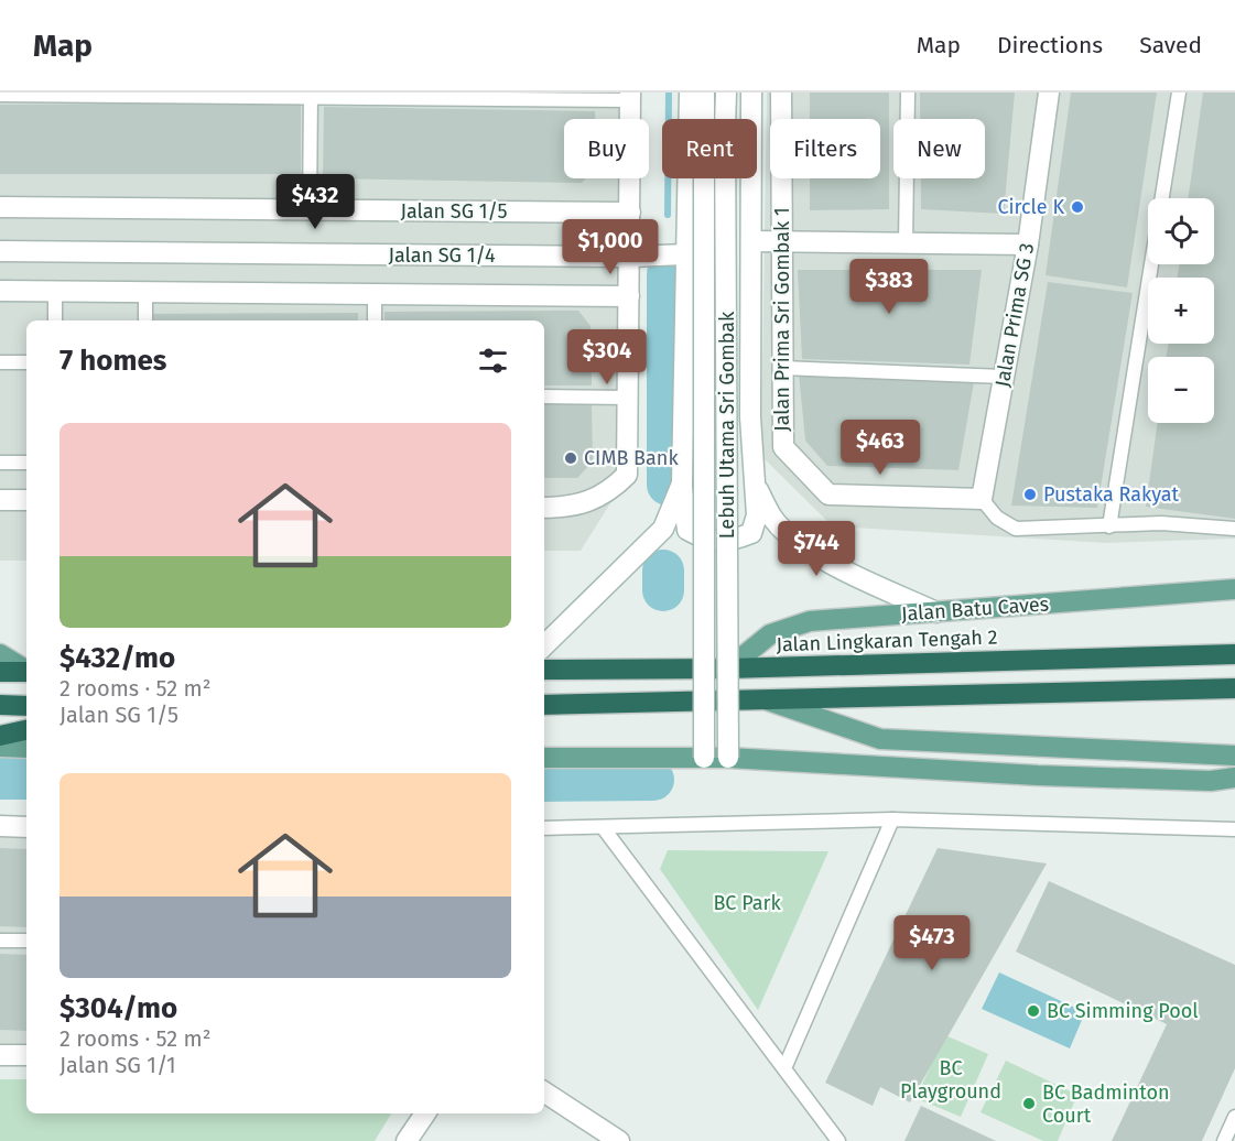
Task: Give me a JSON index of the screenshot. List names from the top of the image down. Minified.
{"streets":{"highway":["Jalan Lingkaran Tengah 2"],"main road":["Jalan Batu Caves"],"street":["Jalan SG 1/5","Jalan SG 1/4","Jalan Prima SG 3","Jalan Prima Sri Gombak 1","Lebuh Utama Sri Gombak"]},"crossings":[["Jalan Prima SG 3","Jalan Prima Sri Gombak 1"],["Lebuh Utama Sri Gombak","Jalan Batu Caves"],["Jalan Batu Caves","Jalan Lingkaran Tengah 2"]],"parks":["BC Park","BC Playground"],"places":["Circle K","CIMB Bank","Pustaka Rakyat","BC Simming Pool","BC Badminton Court"],"page":{"header":"Map","nav":["Map","Directions","Saved"],"chip":["Buy","Rent","Filters","New"],"price":["$432","$1,000","$383","$304","$463","$744","$473"],"map_buttons":["+","−"],"heading":"7 homes","list":[{"name":"$432/mo","note":"2 rooms · 52 m² · Jalan SG 1/5"},{"name":"$304/mo","note":"2 rooms · 52 m² · Jalan SG 1/1"}]}}
